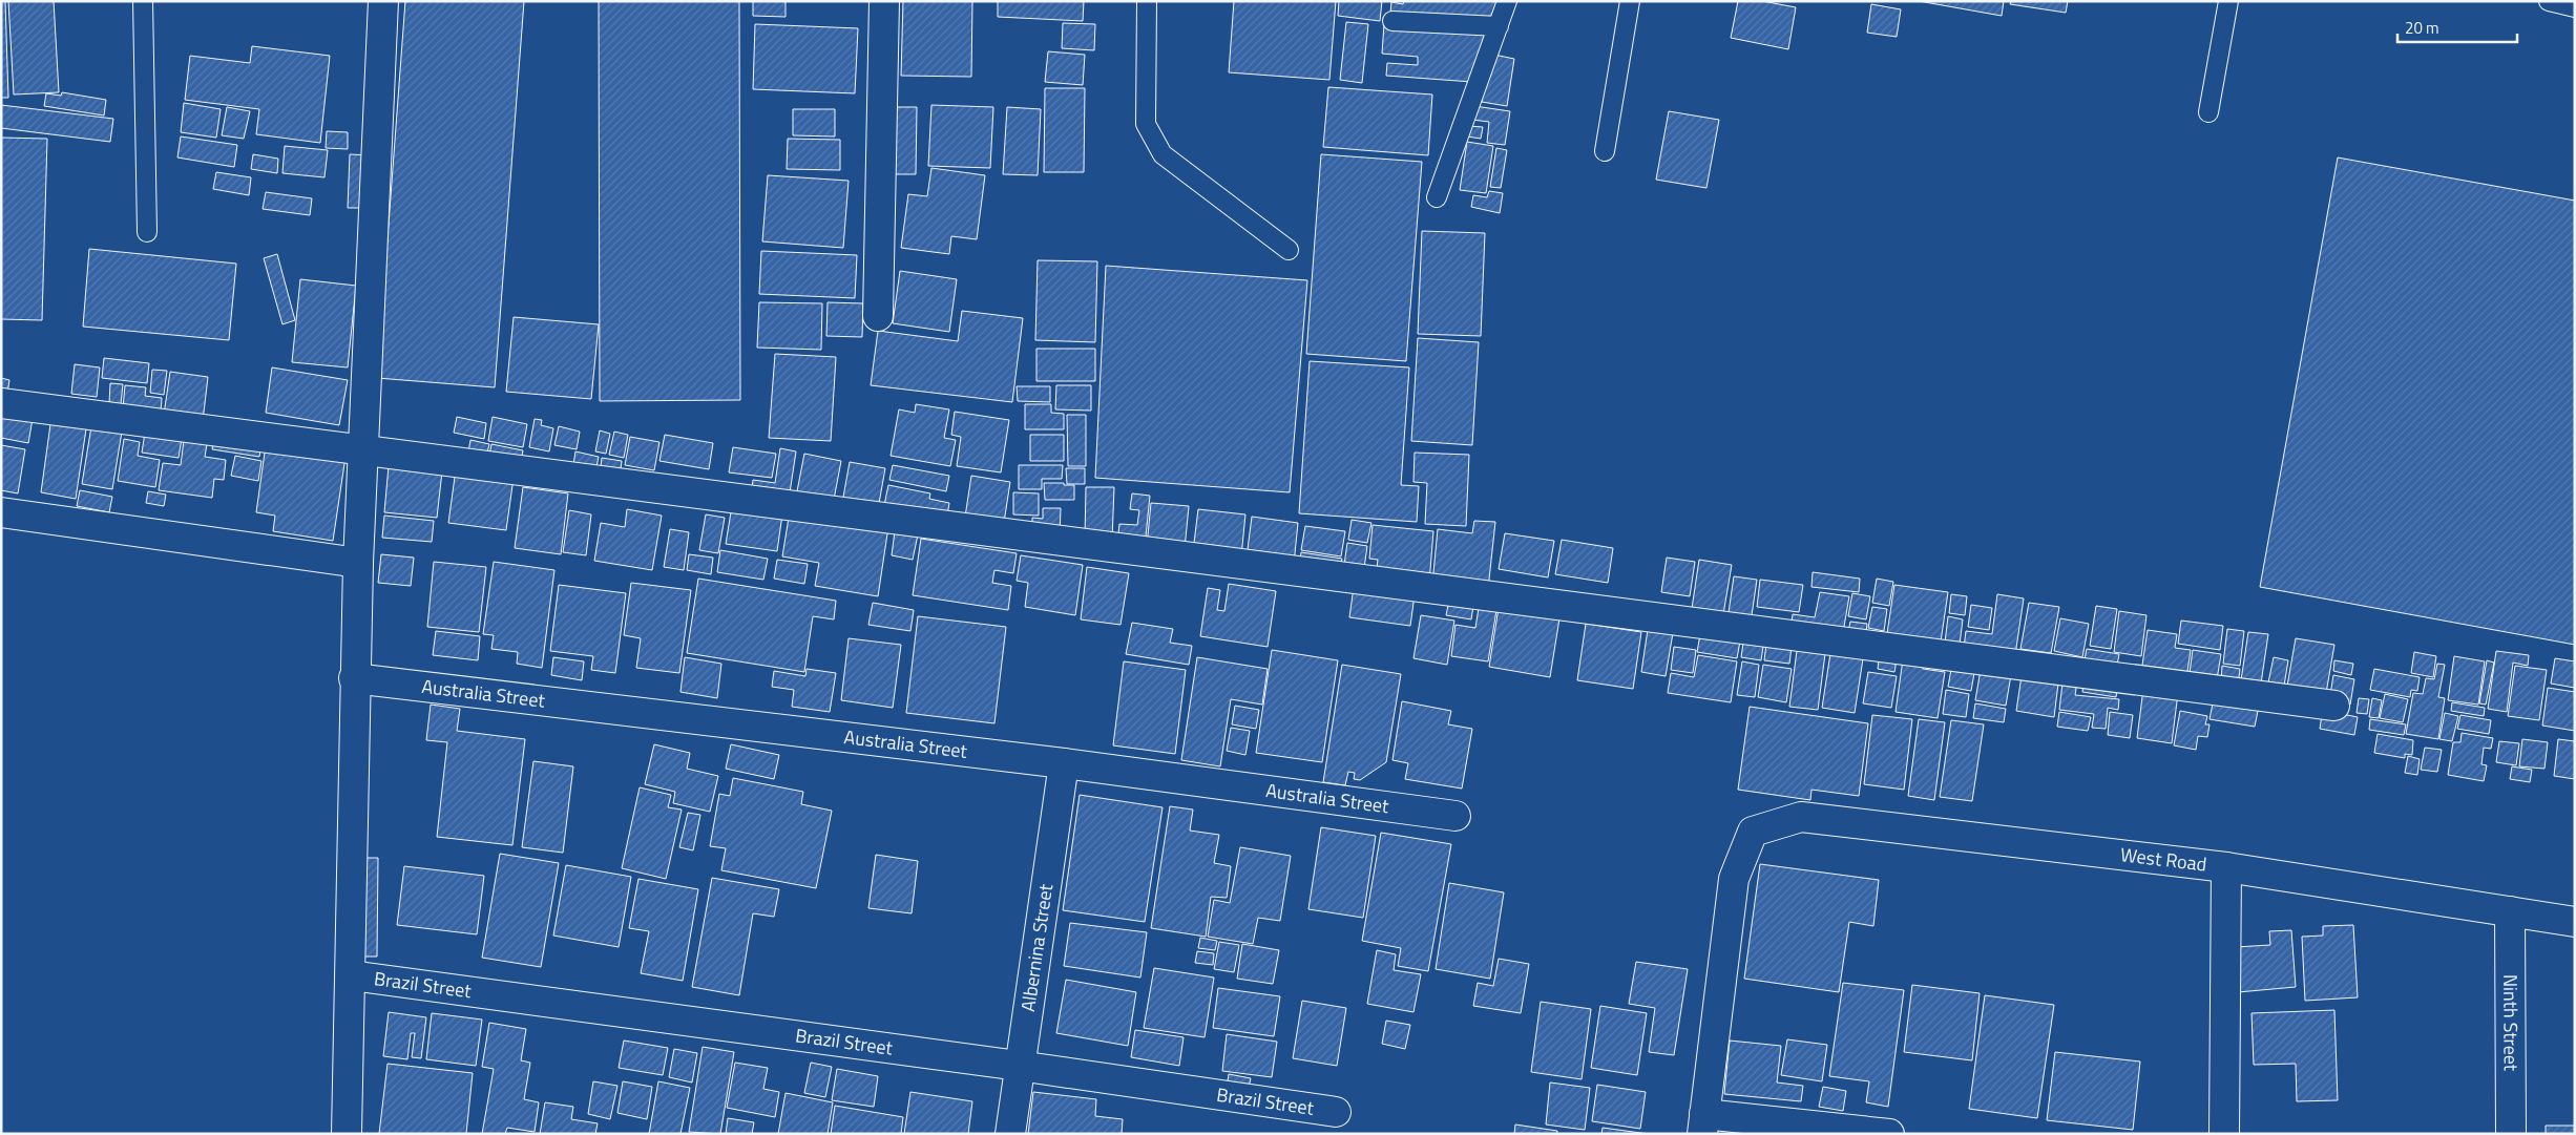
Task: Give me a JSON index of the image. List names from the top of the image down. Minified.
{"streets":{"street":["Australia Street","West Road","Albernina Street","Brazil Street","Ninth Street"]},"crossings":[["Australia Street","Albernina Street"],["West Road","Ninth Street"],["Albernina Street","Brazil Street"]],"scale_bar":"20 m"}
